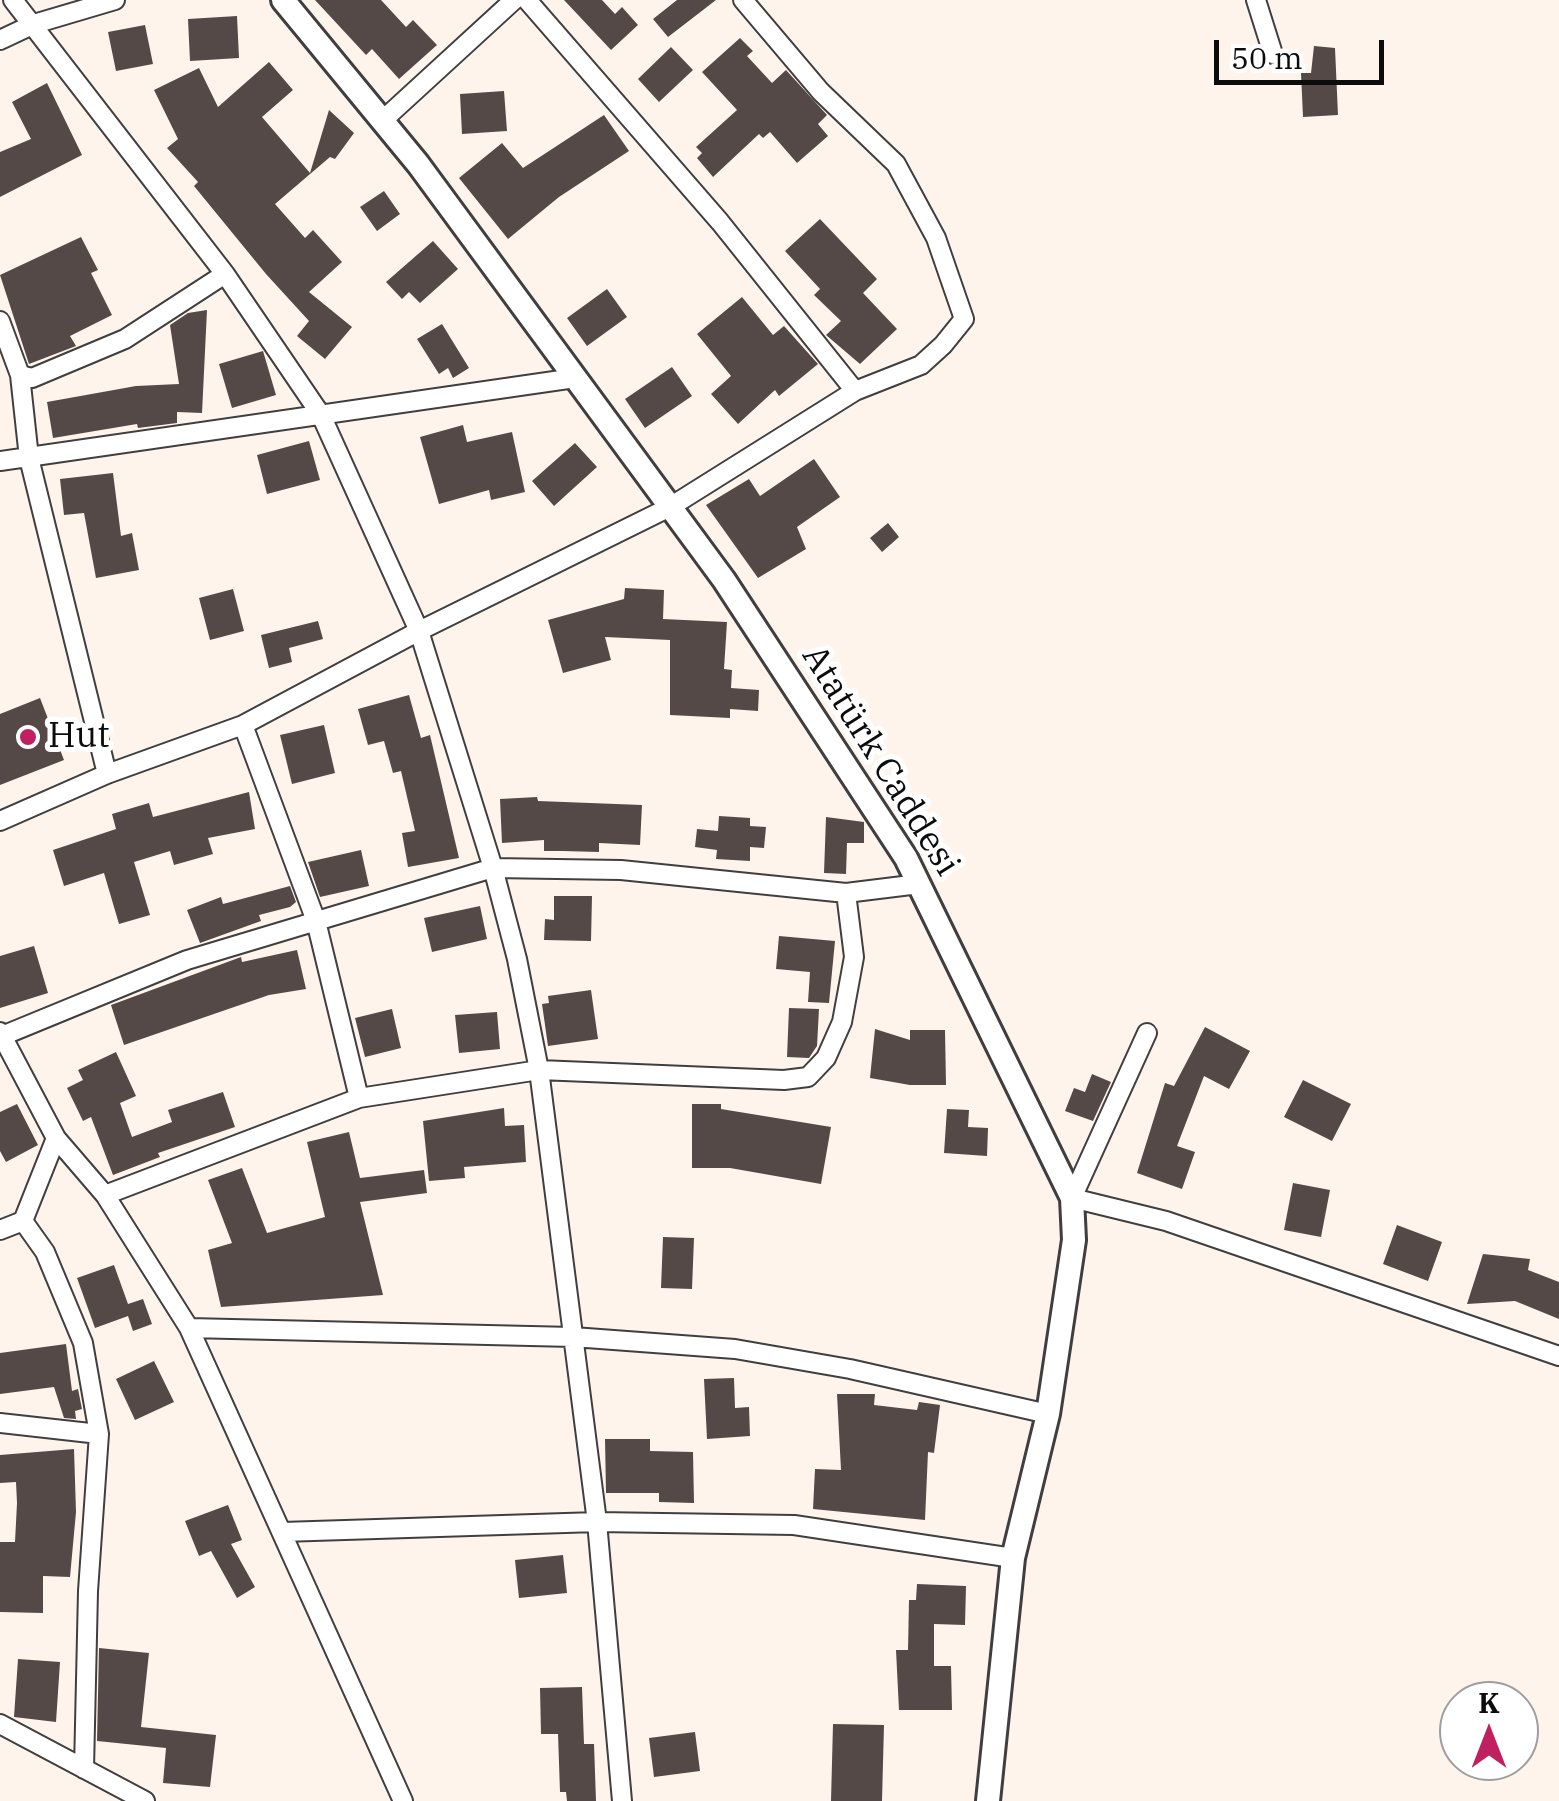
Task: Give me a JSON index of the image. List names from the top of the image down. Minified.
{"streets":{"street":["Atatürk Caddesi"]},"places":["Hut"],"scale_bar":"50 m","north":"top"}
